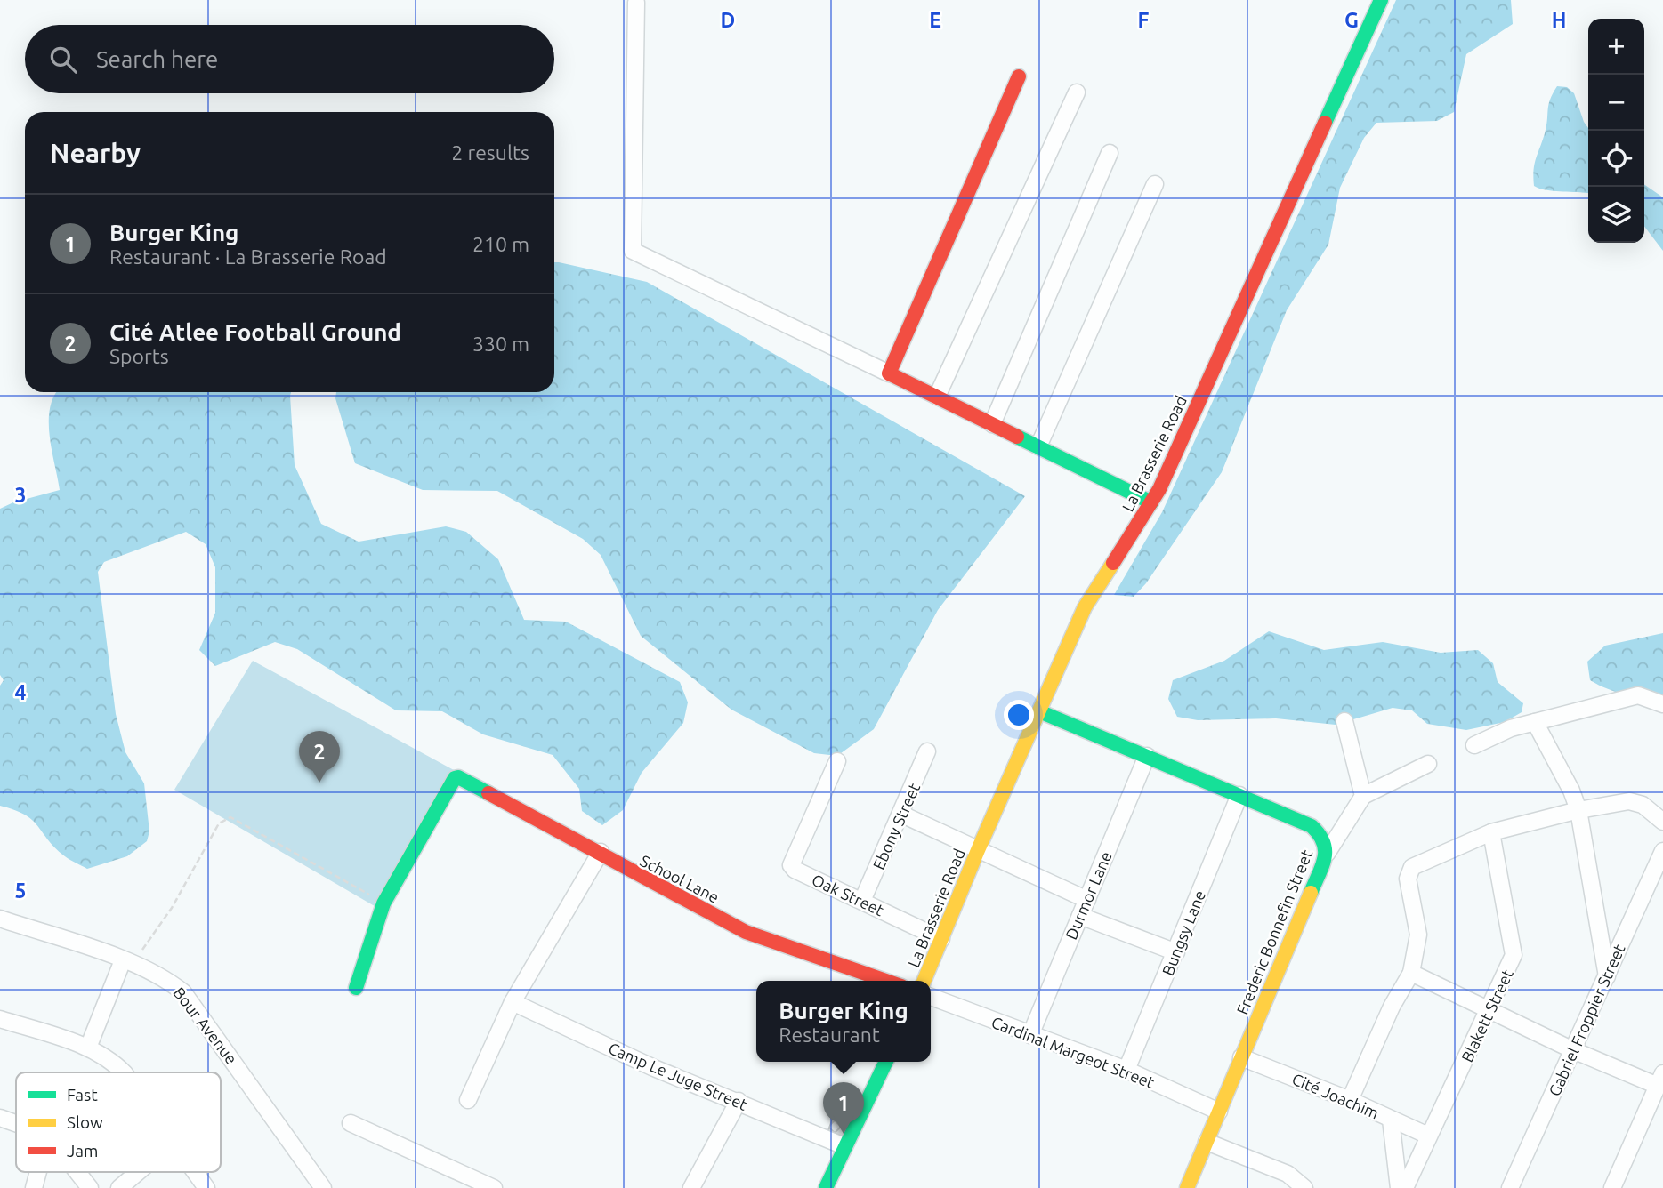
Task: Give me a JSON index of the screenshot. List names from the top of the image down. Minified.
{"streets":{"street":["La Brasserie Road","Ebony Street","School Lane","Oak Street","Durmor Lane","Frederic Bonnefin Street","Bungsy Lane","Blakett Street","Gabriel Froppier Street","Bour Avenue","Cardinal Margeot Street","Camp Le Juge Street","Cité Joachim"]},"crossings":[["La Brasserie Road","Oak Street"],["La Brasserie Road","Frederic Bonnefin Street"],["Ebony Street","Oak Street"],["Durmor Lane","Frederic Bonnefin Street"],["Durmor Lane","Cardinal Margeot Street"],["Frederic Bonnefin Street","Bungsy Lane"],["Frederic Bonnefin Street","Cardinal Margeot Street"],["Frederic Bonnefin Street","Cité Joachim"],["Bungsy Lane","Cardinal Margeot Street"],["Blakett Street","Cité Joachim"]],"legend":["Fast","Slow","Jam"],"page":{"map_buttons":["+","−"],"search":"Search here","heading":["Nearby","2 results"],"list":[{"mark":"1","name":"Burger King","note":"Restaurant · La Brasserie Road","value":"210 m"},{"mark":"2","name":"Cité Atlee Football Ground","note":"Sports","value":"330 m"}],"pins":["2","1"],"popup":["Burger King","Restaurant"]},"grid":{"columns":["D","E","F","G","H"],"rows":["3","4","5"]}}
